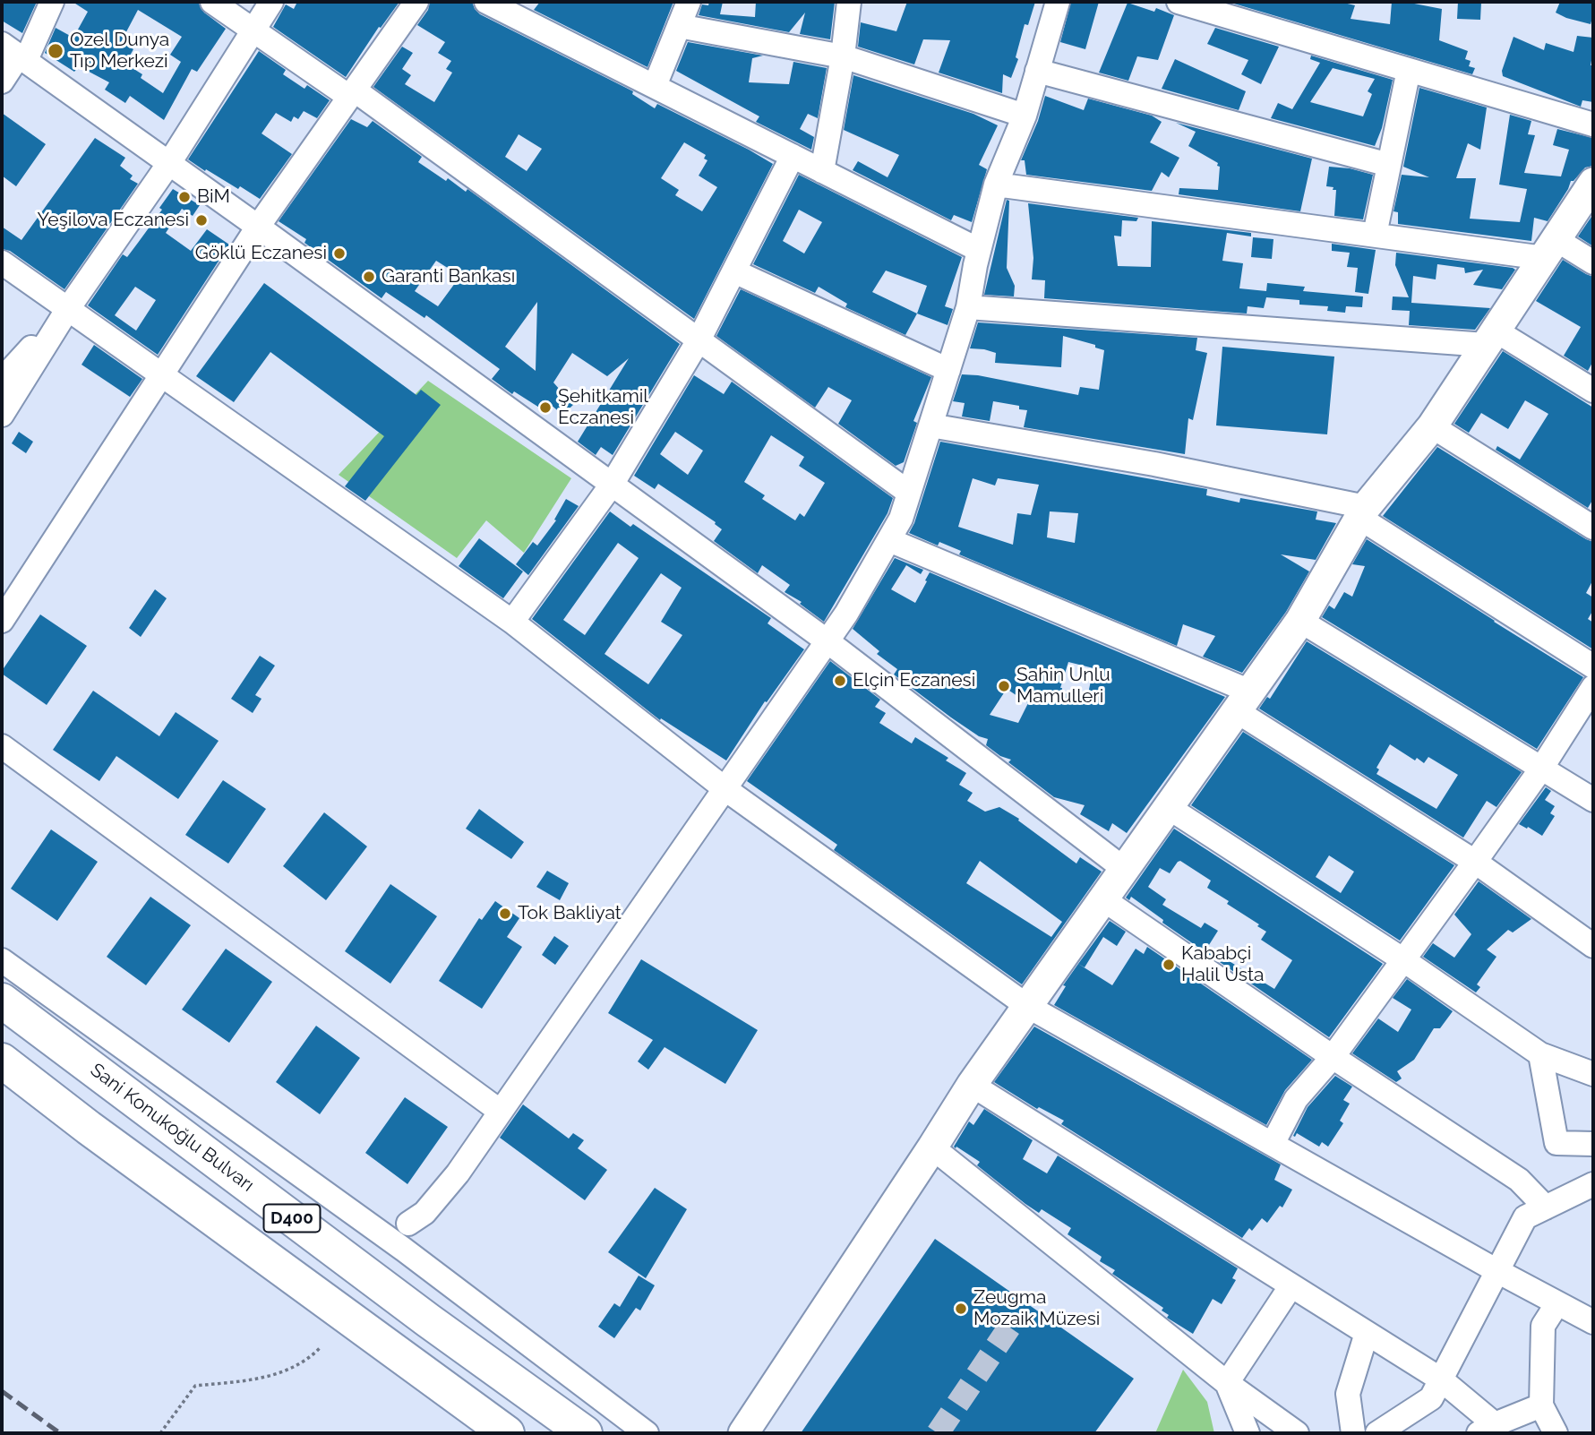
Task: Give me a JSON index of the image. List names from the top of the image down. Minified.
{"streets":{"highway":["Sani Konukoğlu Bulvarı","D400"]},"places":["Ozel Dunya Tıp Merkezi","BiM","Yeşilova Eczanesi","Göklü Eczanesi","Garanti Bankası","Şehitkamil Eczanesi","Elçin Eczanesi","Sahin Unlu Mamulleri","Tok Bakliyat","Kababçi Halil Usta","Zeugma Mozaik Müzesi"]}
